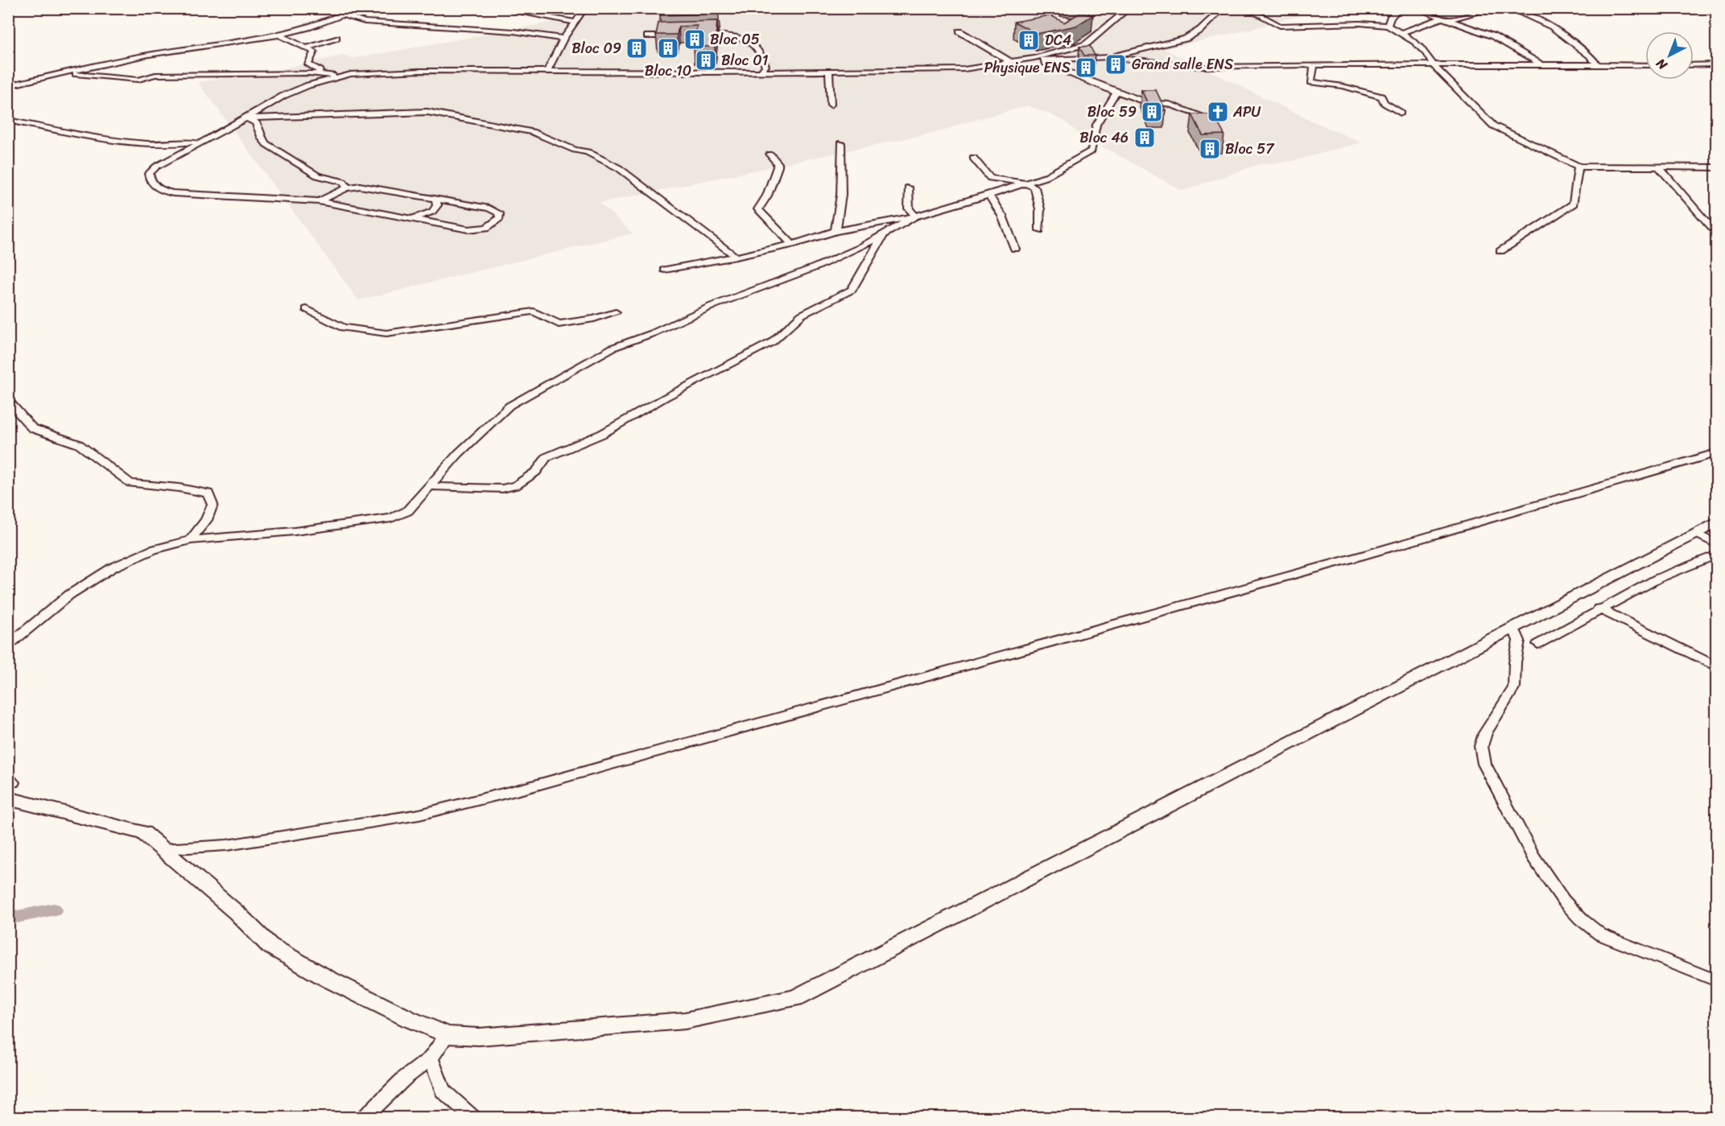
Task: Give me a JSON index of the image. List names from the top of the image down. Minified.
{"places":{"building":["Bloc 05","DC4","Bloc 09","Bloc 10","Bloc 01","Grand salle ENS","Physique ENS","Bloc 59","Bloc 46","Bloc 57"],"church":["APU"]},"north":"bottom left"}
